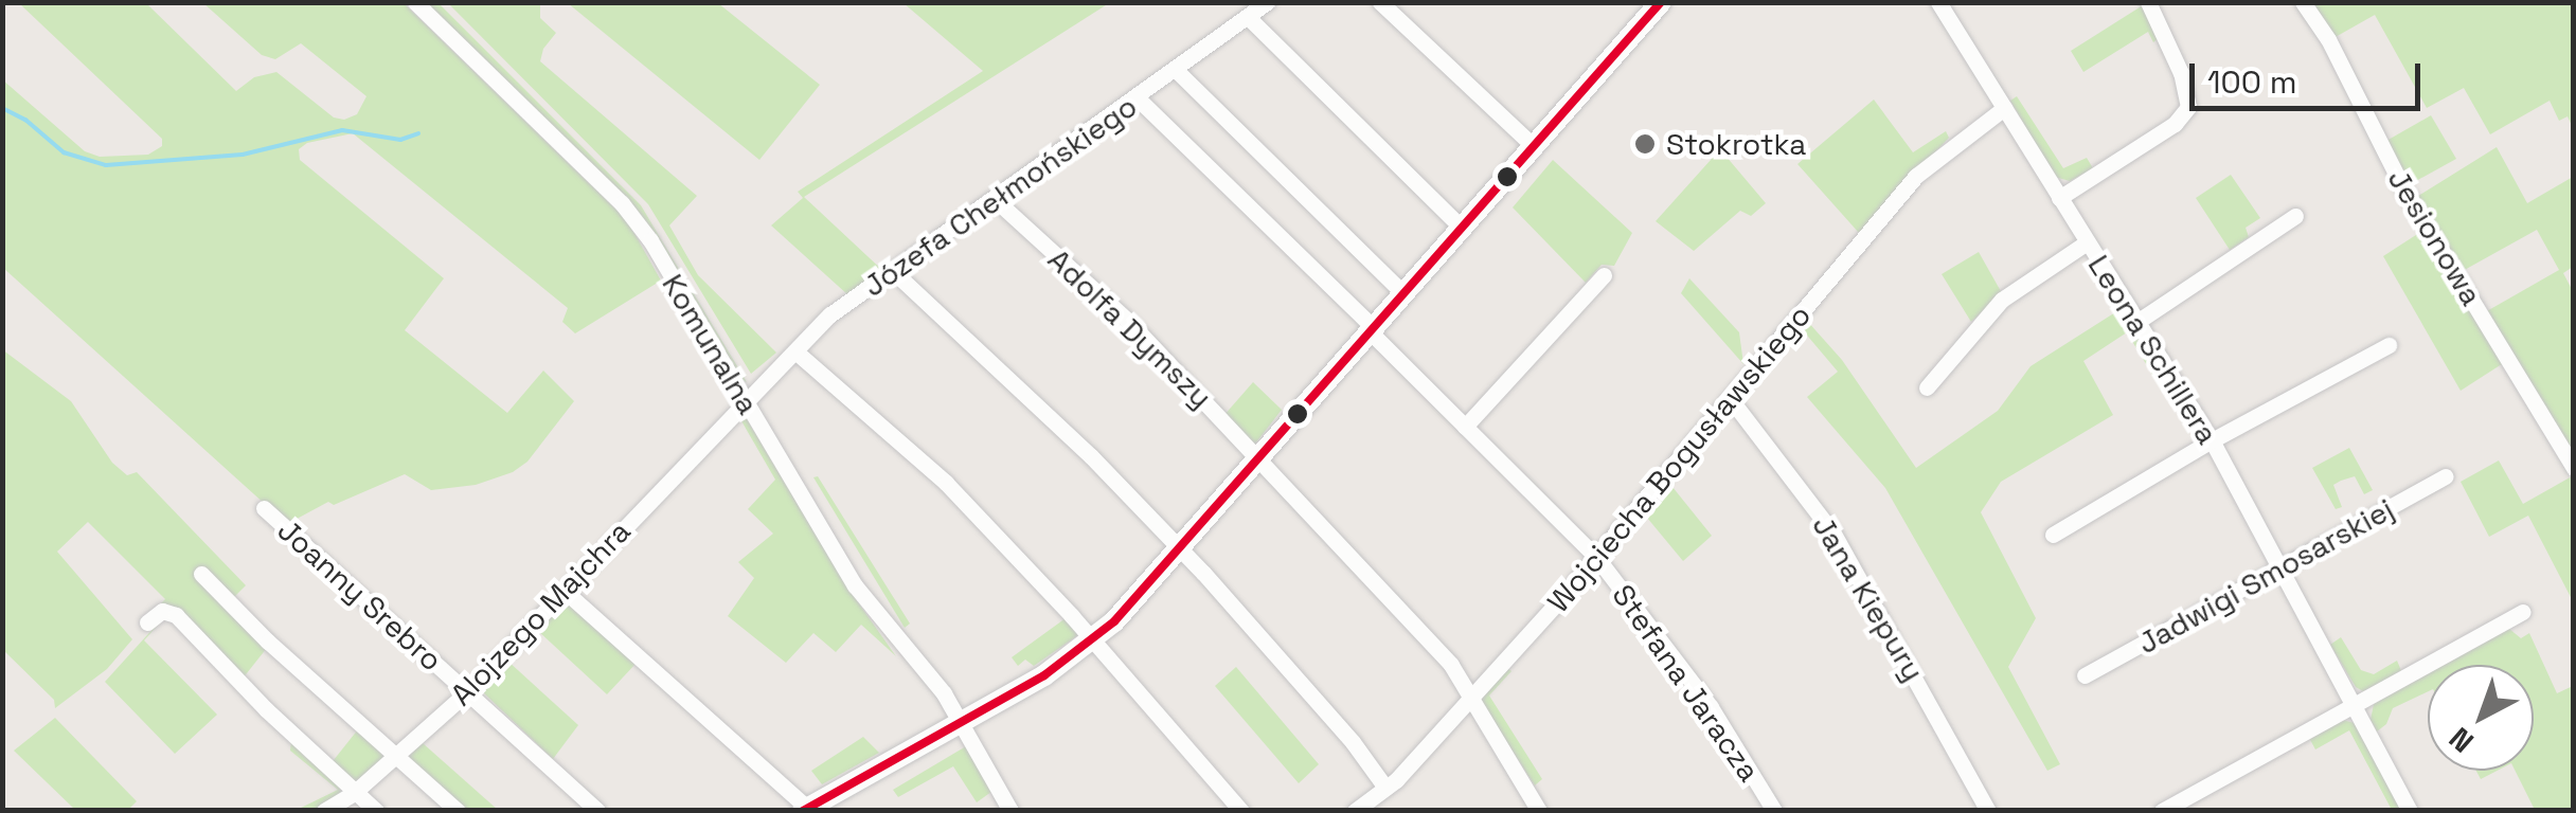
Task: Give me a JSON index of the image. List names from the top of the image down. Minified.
{"streets":{"street":["Józefa Chełmońskiego","Jesionowa","Adolfa Dymszy","Komunalna","Leona Schillera","Wojciecha Bogusławskiego","Jadwigi Smosarskiej","Joanny Srebro","Jana Kiepury","Alojzego Majchra","Stefana Jaracza"]},"crossings":[["Józefa Chełmońskiego","Adolfa Dymszy"],["Józefa Chełmońskiego","Komunalna"],["Józefa Chełmońskiego","Alojzego Majchra"],["Józefa Chełmońskiego","Stefana Jaracza"],["Adolfa Dymszy","Wojciecha Bogusławskiego"],["Komunalna","Alojzego Majchra"],["Leona Schillera","Wojciecha Bogusławskiego"],["Leona Schillera","Jadwigi Smosarskiej"],["Wojciecha Bogusławskiego","Jana Kiepury"],["Wojciecha Bogusławskiego","Stefana Jaracza"],["Joanny Srebro","Alojzego Majchra"]],"places":["Stokrotka"],"scale_bar":"100 m","north":"bottom left"}
